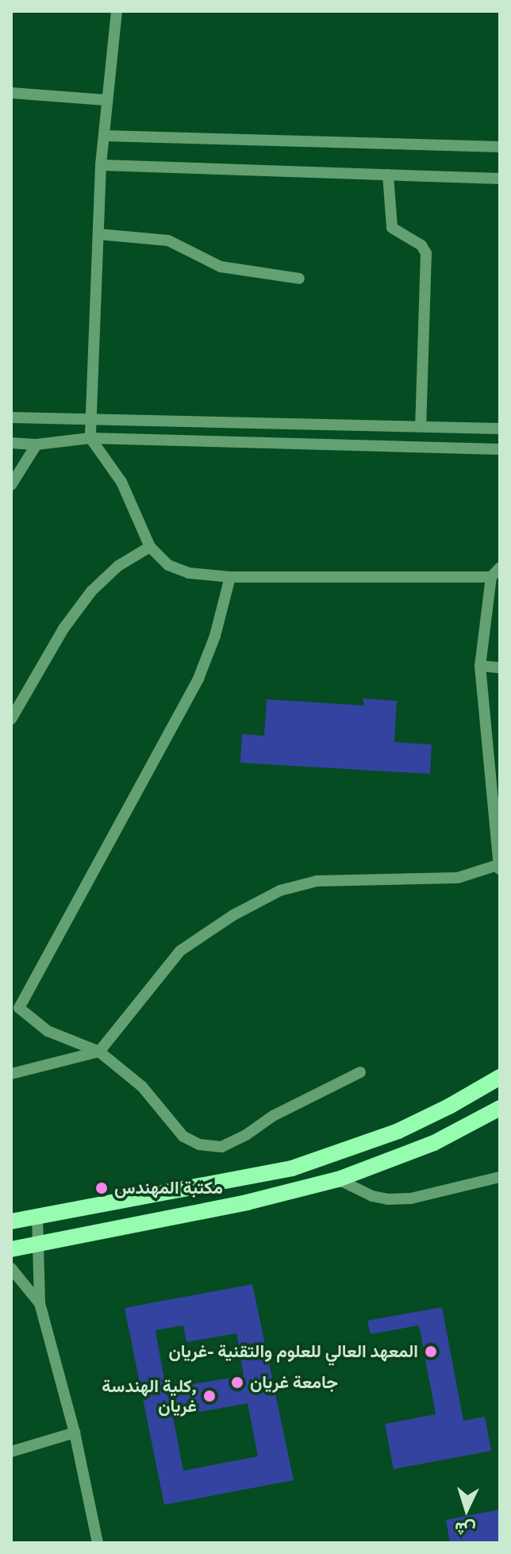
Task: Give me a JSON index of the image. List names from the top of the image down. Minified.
{"places":["مكتبة المهندس","المعهد العالي للعلوم والتقنية -غريان","جامعة غريان","كلية الهندسة, غريان"],"north":"bottom"}
